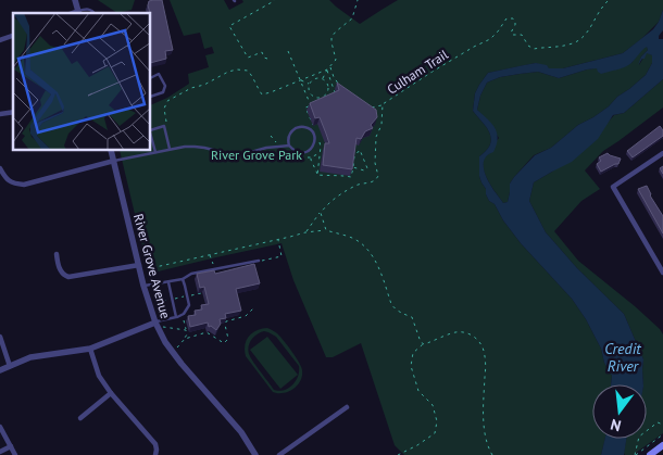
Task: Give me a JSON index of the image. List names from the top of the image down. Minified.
{"streets":{"street":["River Grove Avenue"],"path":["Culham Trail"]},"water":["Credit River"],"parks":["River Grove Park"],"north":"bottom"}
